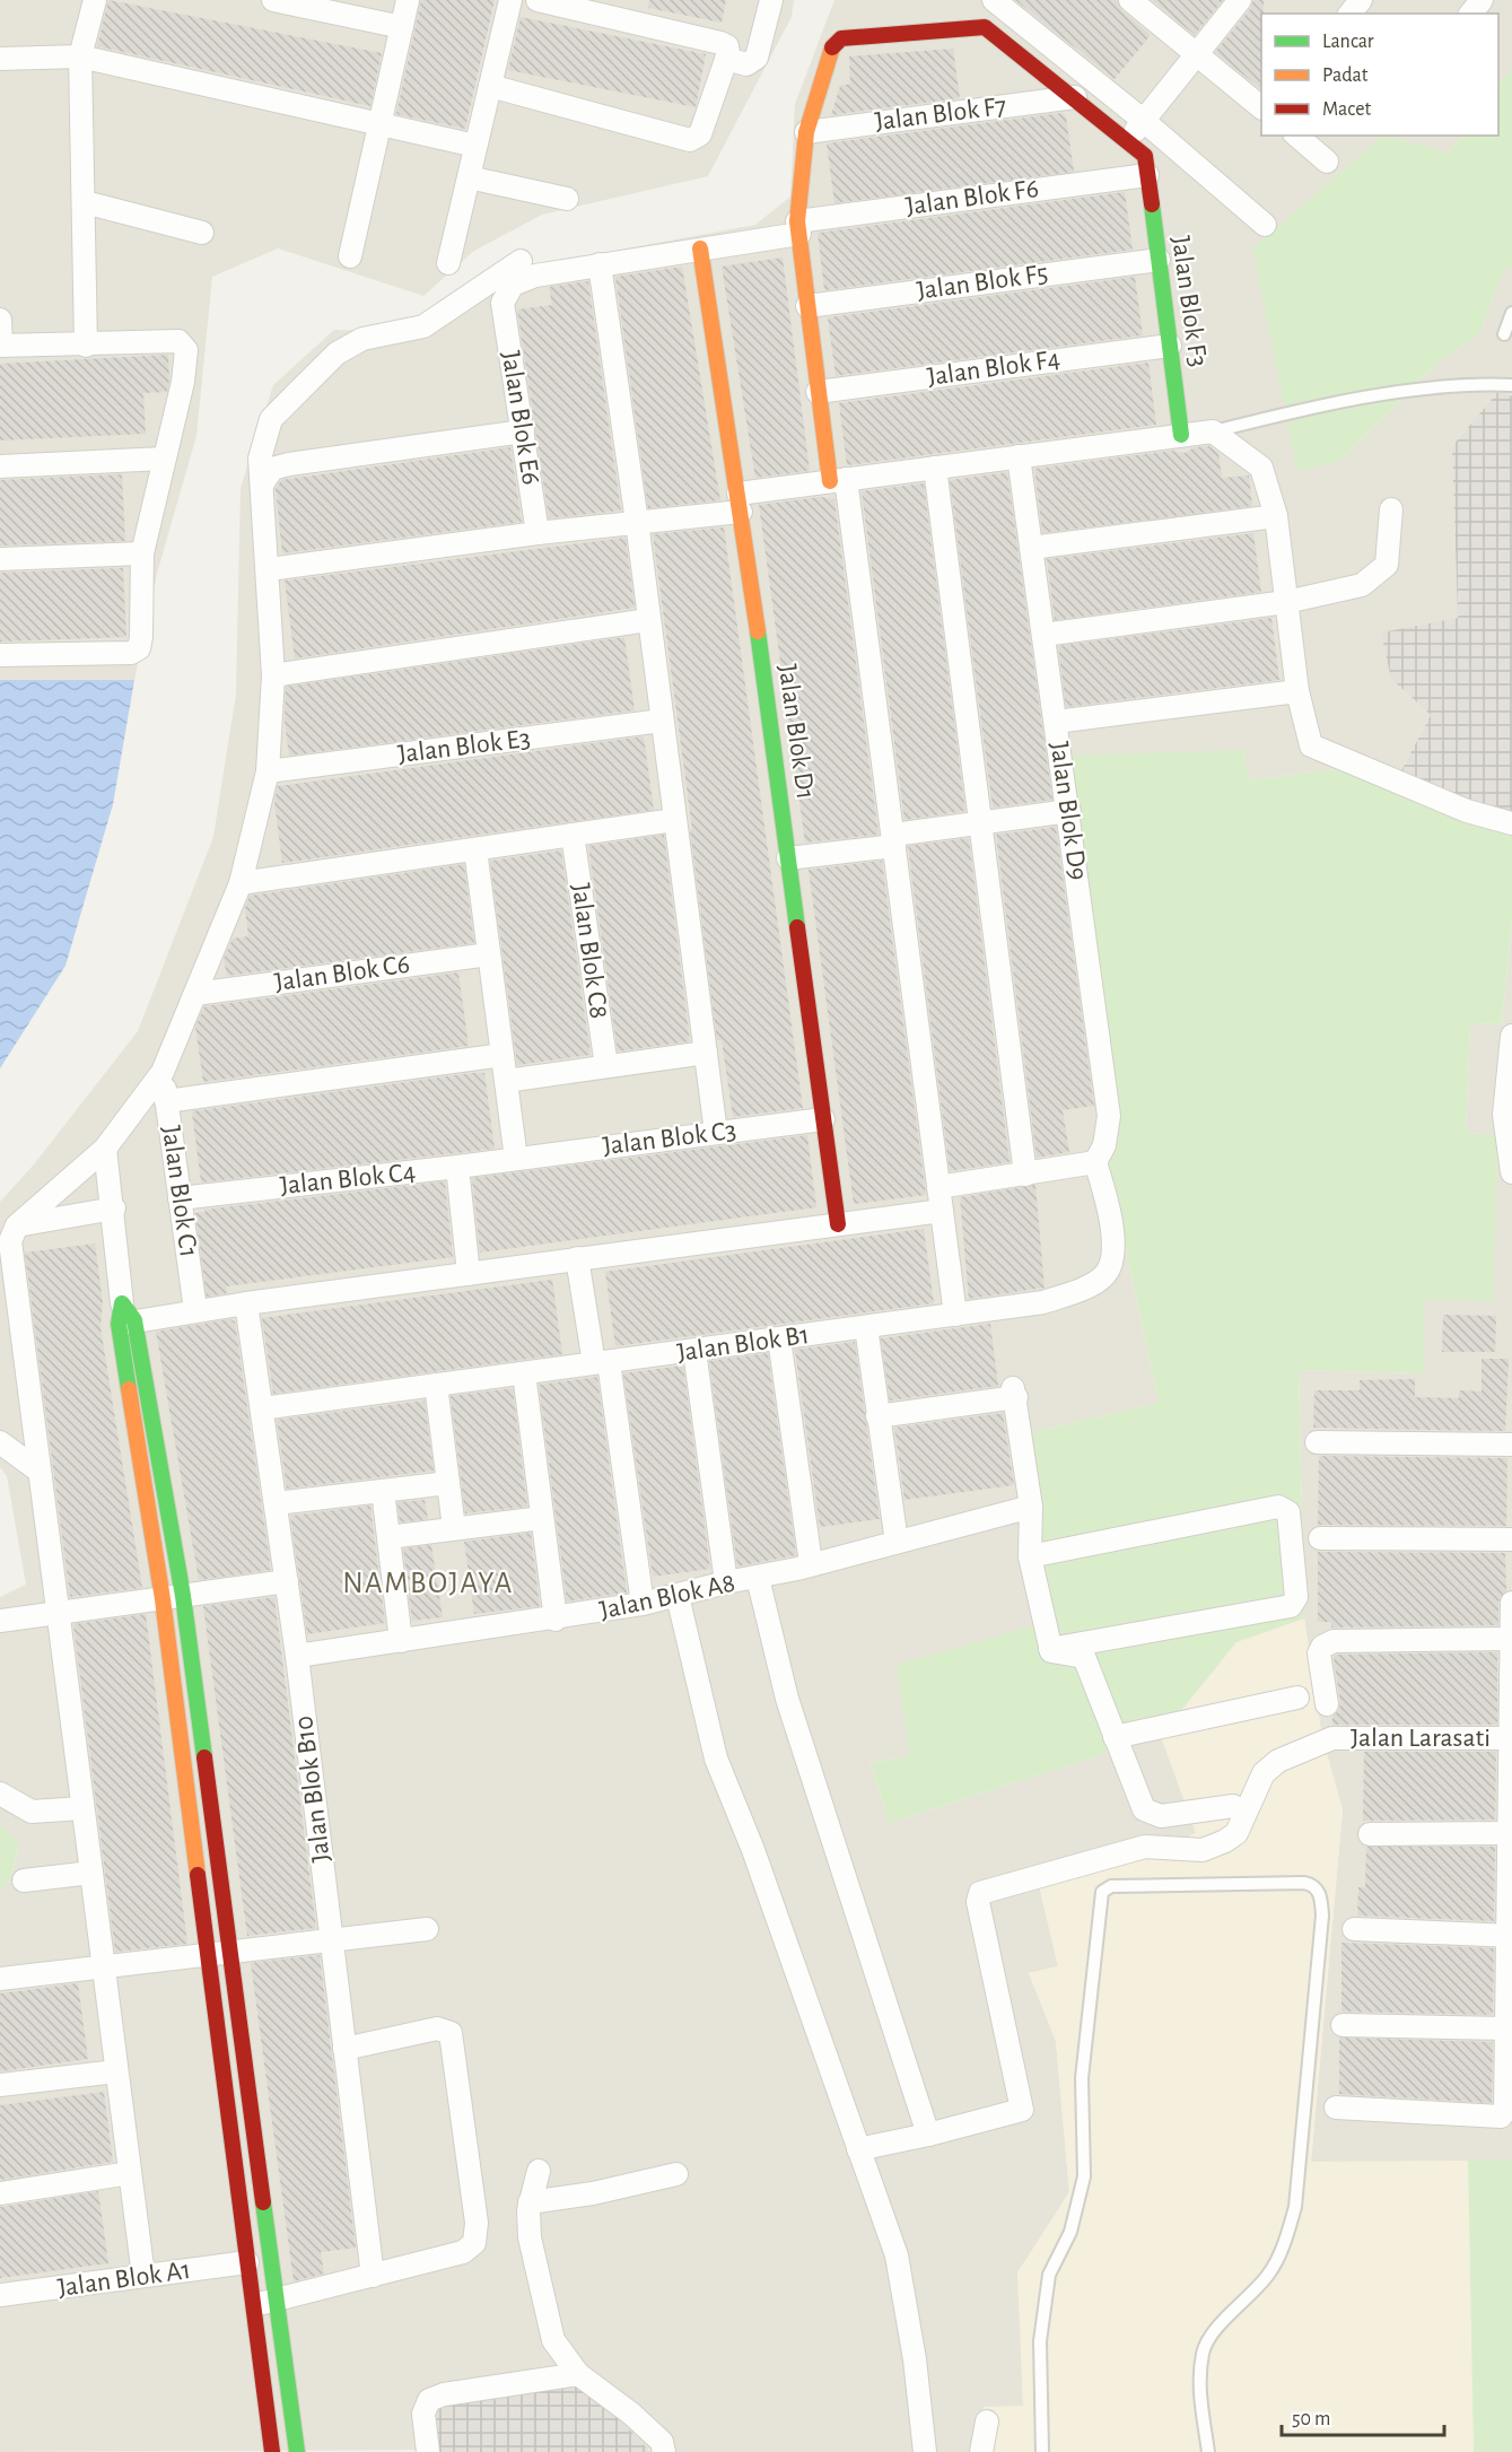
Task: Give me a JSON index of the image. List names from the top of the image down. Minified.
{"streets":{"street":["Jalan Blok F7","Jalan Blok F6","Jalan Blok F5","Jalan Blok F3","Jalan Blok F4","Jalan Blok E6","Jalan Blok D1","Jalan Blok E3","Jalan Blok D9","Jalan Blok C8","Jalan Blok C6","Jalan Blok C3","Jalan Blok C4","Jalan Blok C1","Jalan Blok B1","Jalan Blok A8","Jalan Larasati","Jalan Blok B10","Jalan Blok A1"]},"crossings":[["Jalan Blok F7","Jalan Blok F3"],["Jalan Blok F6","Jalan Blok F3"],["Jalan Blok F6","Jalan Blok E6"],["Jalan Blok F6","Jalan Blok D1"],["Jalan Blok F5","Jalan Blok F3"],["Jalan Blok F3","Jalan Blok F4"],["Jalan Blok D1","Jalan Blok C3"],["Jalan Blok D9","Jalan Blok B1"],["Jalan Blok C3","Jalan Blok C4"],["Jalan Blok C4","Jalan Blok C1"],["Jalan Blok B1","Jalan Blok B10"],["Jalan Blok A8","Jalan Blok B10"]],"districts":["NAMBOJAYA"],"legend":["Lancar","Padat","Macet"],"scale_bar":"50 m"}
